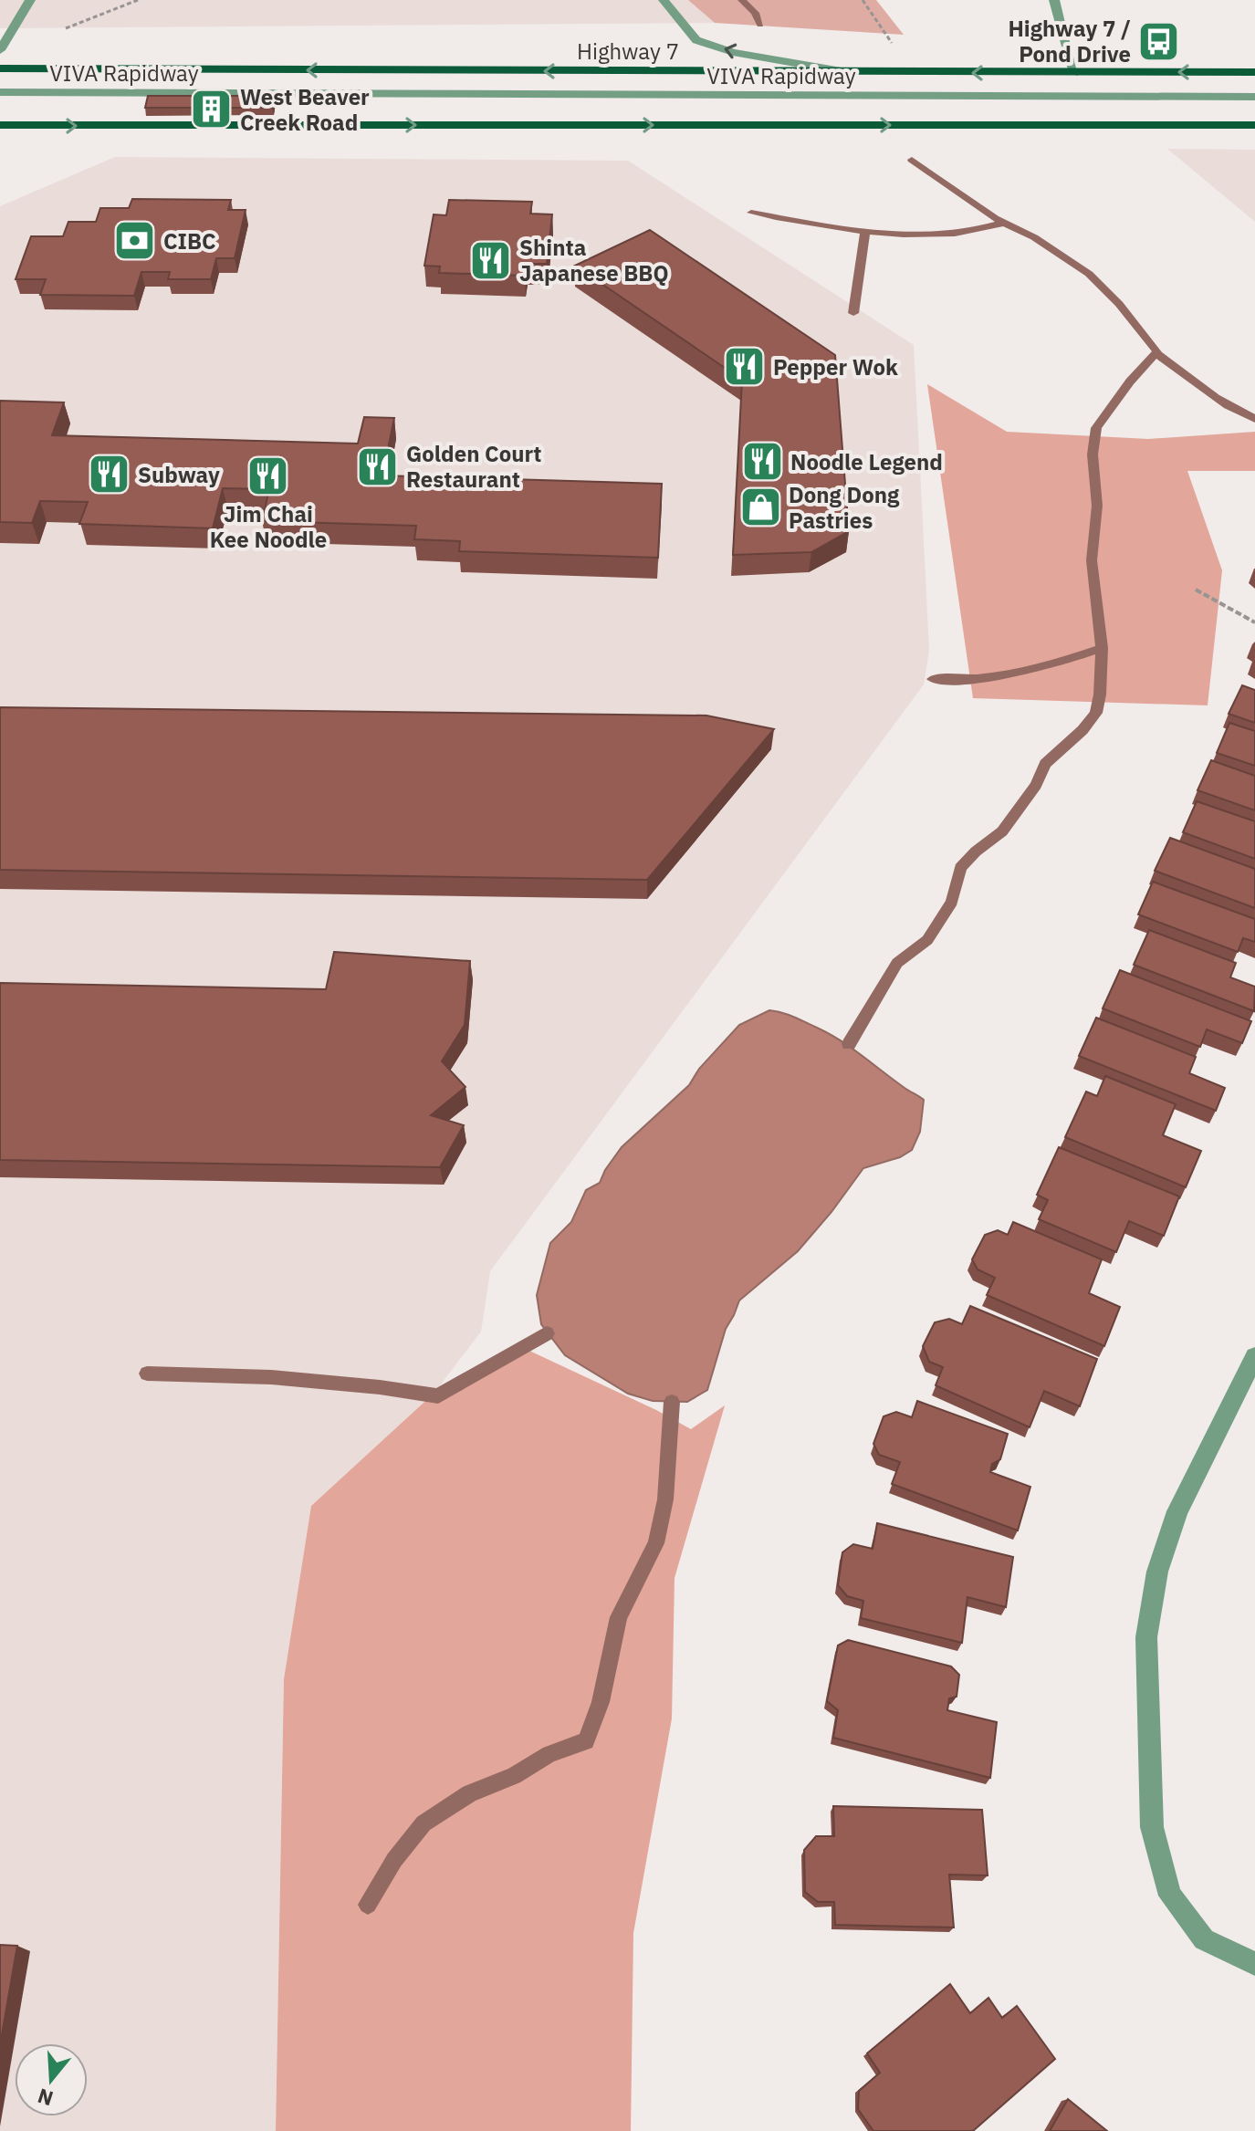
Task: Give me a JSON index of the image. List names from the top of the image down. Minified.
{"streets":{"main road":["Highway 7"],"street":["VIVA Rapidway"]},"places":{"bus stop":["Highway 7 / Pond Drive"],"building":["West Beaver Creek Road"],"bank":["CIBC"],"restaurant":["Shinta Japanese BBQ","Pepper Wok","Noodle Legend","Golden Court Restaurant","Subway","Jim Chai Kee Noodle"],"shop":["Dong Dong Pastries"]},"north":"bottom"}
